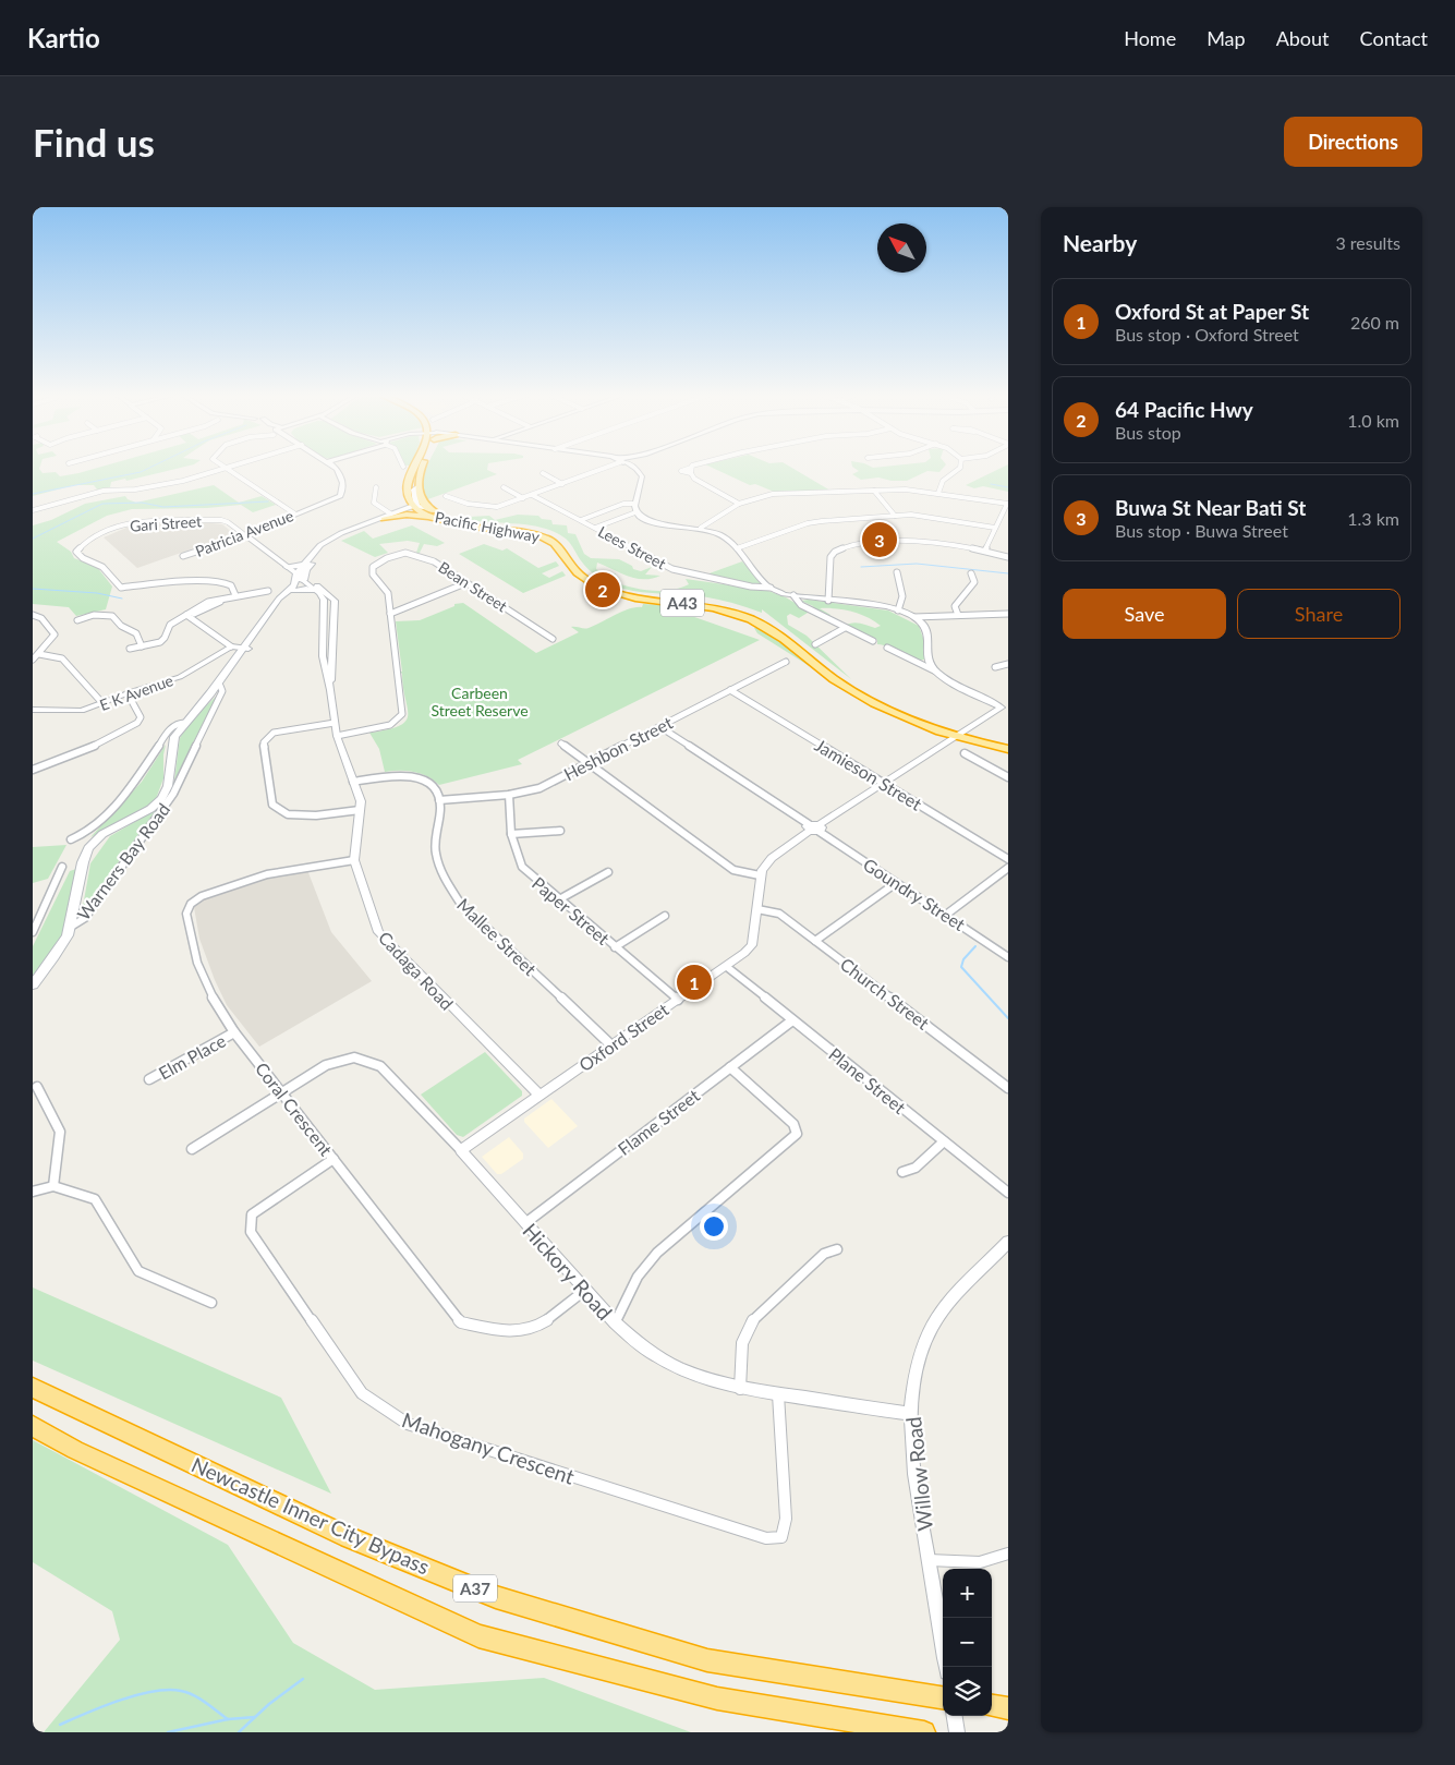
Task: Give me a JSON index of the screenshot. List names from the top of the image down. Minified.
{"streets":{"highway":["Pacific Highway","A43","Newcastle Inner City Bypass","A37"],"main road":["Warners Bay Road"],"street":["Gari Street","Patricia Avenue","Lees Street","Bean Street","E K Avenue","Heshbon Street","Jamieson Street","Goundry Street","Paper Street","Mallee Street","Cadaga Road","Church Street","Oxford Street","Elm Place","Plane Street","Coral Crescent","Flame Street","Hickory Road","Mahogany Crescent","Willow Road"]},"crossings":[["Gari Street","Patricia Avenue"],["Gari Street","Warners Bay Road"],["Gari Street","Cadaga Road"],["Pacific Highway","Warners Bay Road"],["Heshbon Street","Jamieson Street"],["Heshbon Street","Goundry Street"],["Heshbon Street","Paper Street"],["Heshbon Street","Mallee Street"],["Warners Bay Road","Cadaga Road"],["Paper Street","Oxford Street"],["Mallee Street","Oxford Street"],["Cadaga Road","Oxford Street"],["Cadaga Road","Coral Crescent"],["Church Street","Oxford Street"],["Oxford Street","Plane Street"],["Oxford Street","Hickory Road"],["Elm Place","Coral Crescent"],["Plane Street","Flame Street"],["Coral Crescent","Hickory Road"],["Coral Crescent","Mahogany Crescent"],["Flame Street","Hickory Road"],["Hickory Road","Mahogany Crescent"],["Hickory Road","Willow Road"]],"parks":["Carbeen Street Reserve"],"north":"top left","page":{"header":"Kartio","nav":["Home","Map","About","Contact"],"buttons":["Directions",["Save","Share"]],"title":"Find us","heading":["Nearby","3 results"],"list":[{"mark":"1","name":"Oxford St at Paper St","note":"Bus stop · Oxford Street","value":"260 m"},{"mark":"2","name":"64 Pacific Hwy","note":"Bus stop","value":"1.0 km"},{"mark":"3","name":"Buwa St Near Bati St","note":"Bus stop · Buwa Street","value":"1.3 km"}],"pins":["3","2","1"],"map_buttons":["+","−"]}}
